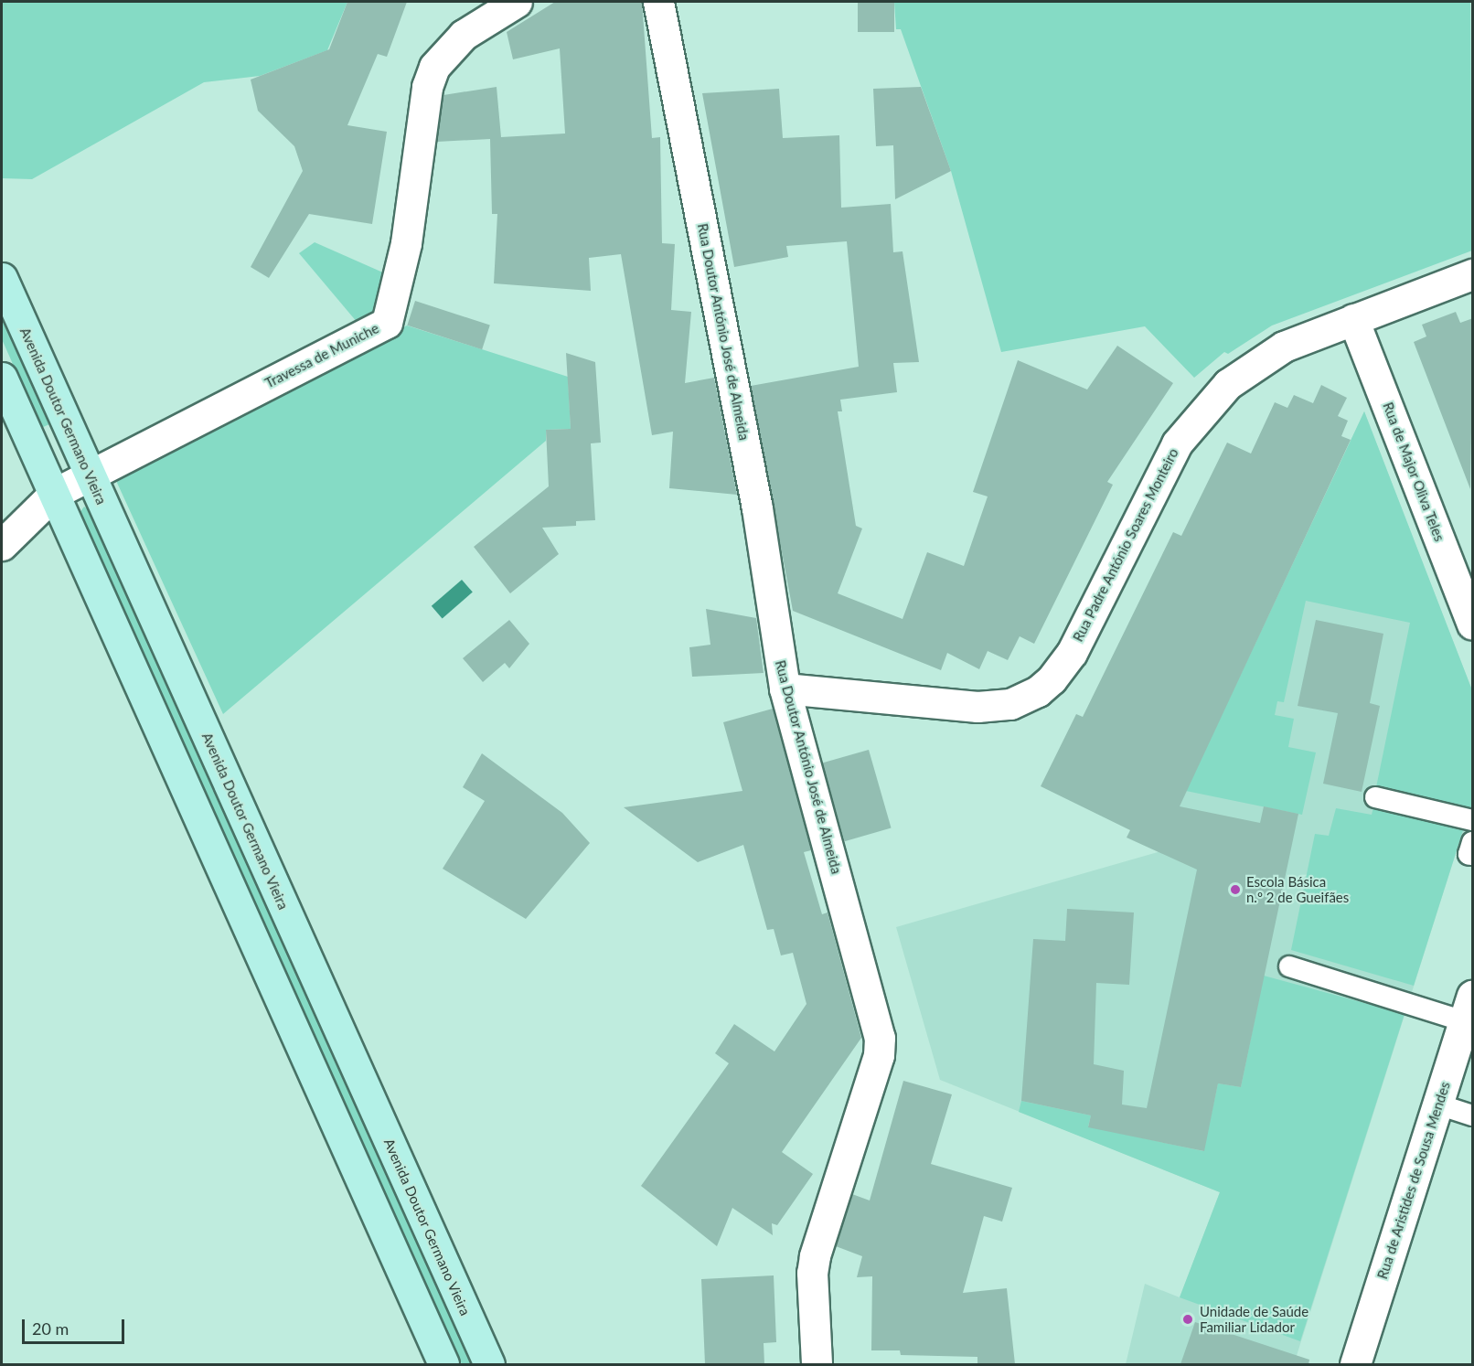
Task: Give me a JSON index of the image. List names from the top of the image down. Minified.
{"streets":{"main road":["Avenida Doutor Germano Vieira"],"street":["Rua Doutor António José de Almeida","Travessa de Muniche","Rua de Major Oliva Teles","Rua Padre António Soares Monteiro","Rua de Aristides de Sousa Mendes"]},"crossings":[["Rua Doutor António José de Almeida","Rua Padre António Soares Monteiro"],["Travessa de Muniche","Avenida Doutor Germano Vieira"],["Rua de Major Oliva Teles","Rua Padre António Soares Monteiro"]],"places":["Escola Básica n.º 2 de Gueifães","Unidade de Saúde Familiar Lidador"],"scale_bar":"20 m"}
